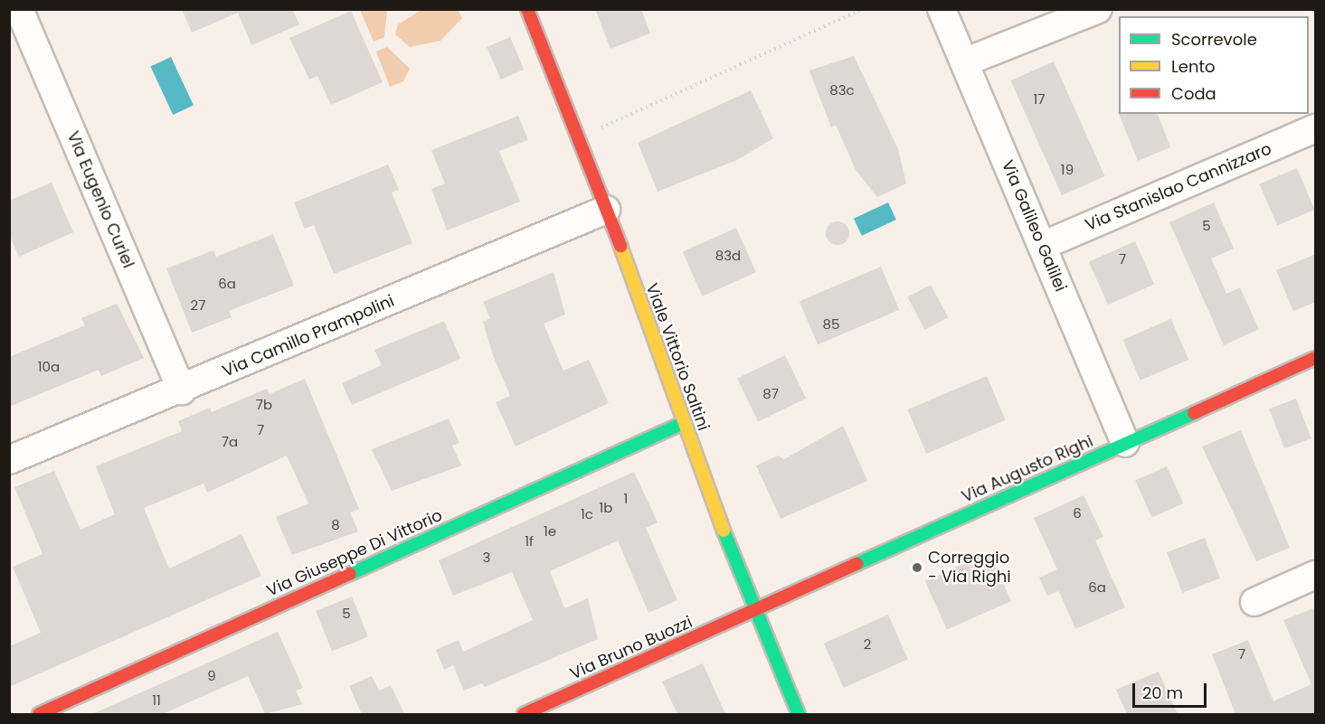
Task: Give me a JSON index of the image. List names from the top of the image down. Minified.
{"streets":{"street":["Via Stanislao Cannizzaro","Via Eugenio Curiel","Via Galileo Galilei","Via Camillo Prampolini","Viale Vittorio Saltini","Via Augusto Righi","Via Giuseppe Di Vittorio","Via Bruno Buozzi"]},"crossings":[["Via Stanislao Cannizzaro","Via Galileo Galilei"],["Via Eugenio Curiel","Via Camillo Prampolini"],["Via Galileo Galilei","Via Augusto Righi"],["Via Camillo Prampolini","Viale Vittorio Saltini"],["Viale Vittorio Saltini","Via Augusto Righi"],["Viale Vittorio Saltini","Via Giuseppe Di Vittorio"],["Viale Vittorio Saltini","Via Bruno Buozzi"],["Via Augusto Righi","Via Bruno Buozzi"]],"places":["Correggio - Via Righi"],"house_numbers":["83c","17","19","5","83d","7","6a","27","85","10a","87","7b","7","7a","1","1b","6","1c","8","1e","1f","3","6a","5","2","7","9","11"],"legend":["Scorrevole","Lento","Coda"],"scale_bar":"20 m"}
